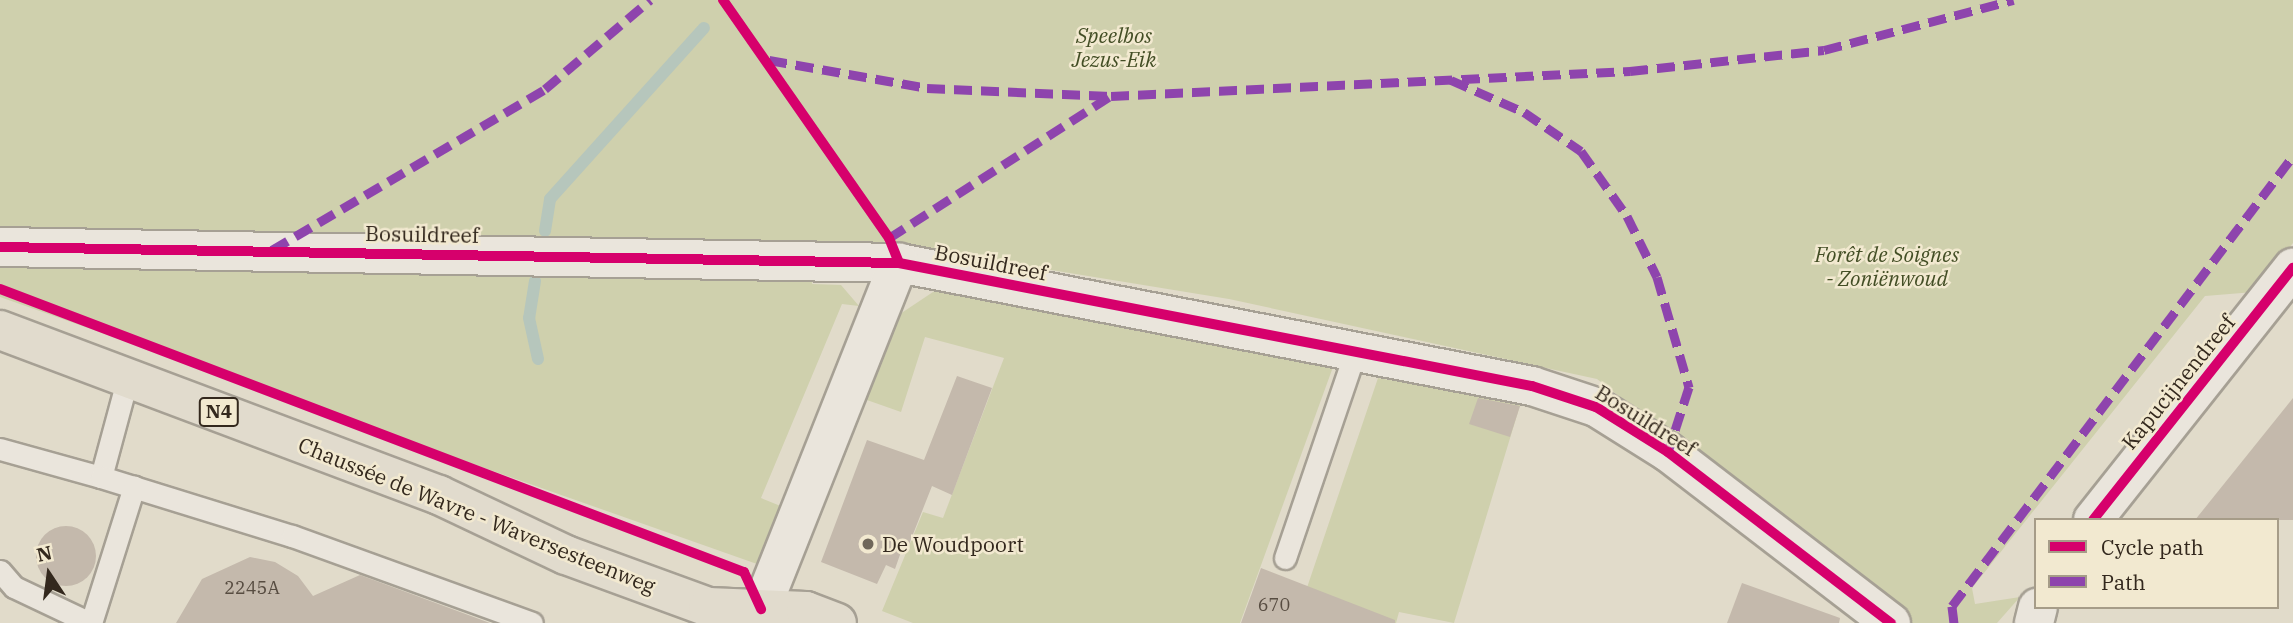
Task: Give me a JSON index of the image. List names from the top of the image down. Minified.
{"streets":{"main road":["N4","Chaussée de Wavre - Waversesteenweg"],"street":["Bosuildreef","Kapucijnendreef"]},"crossings":[["N4","Chaussée de Wavre - Waversesteenweg"]],"parks":["Speelbos Jezus-Eik","Forêt de Soignes - Zoniënwoud"],"places":["De Woudpoort"],"house_numbers":["2245A","670"],"legend":["Cycle path","Path"],"north":"top"}
